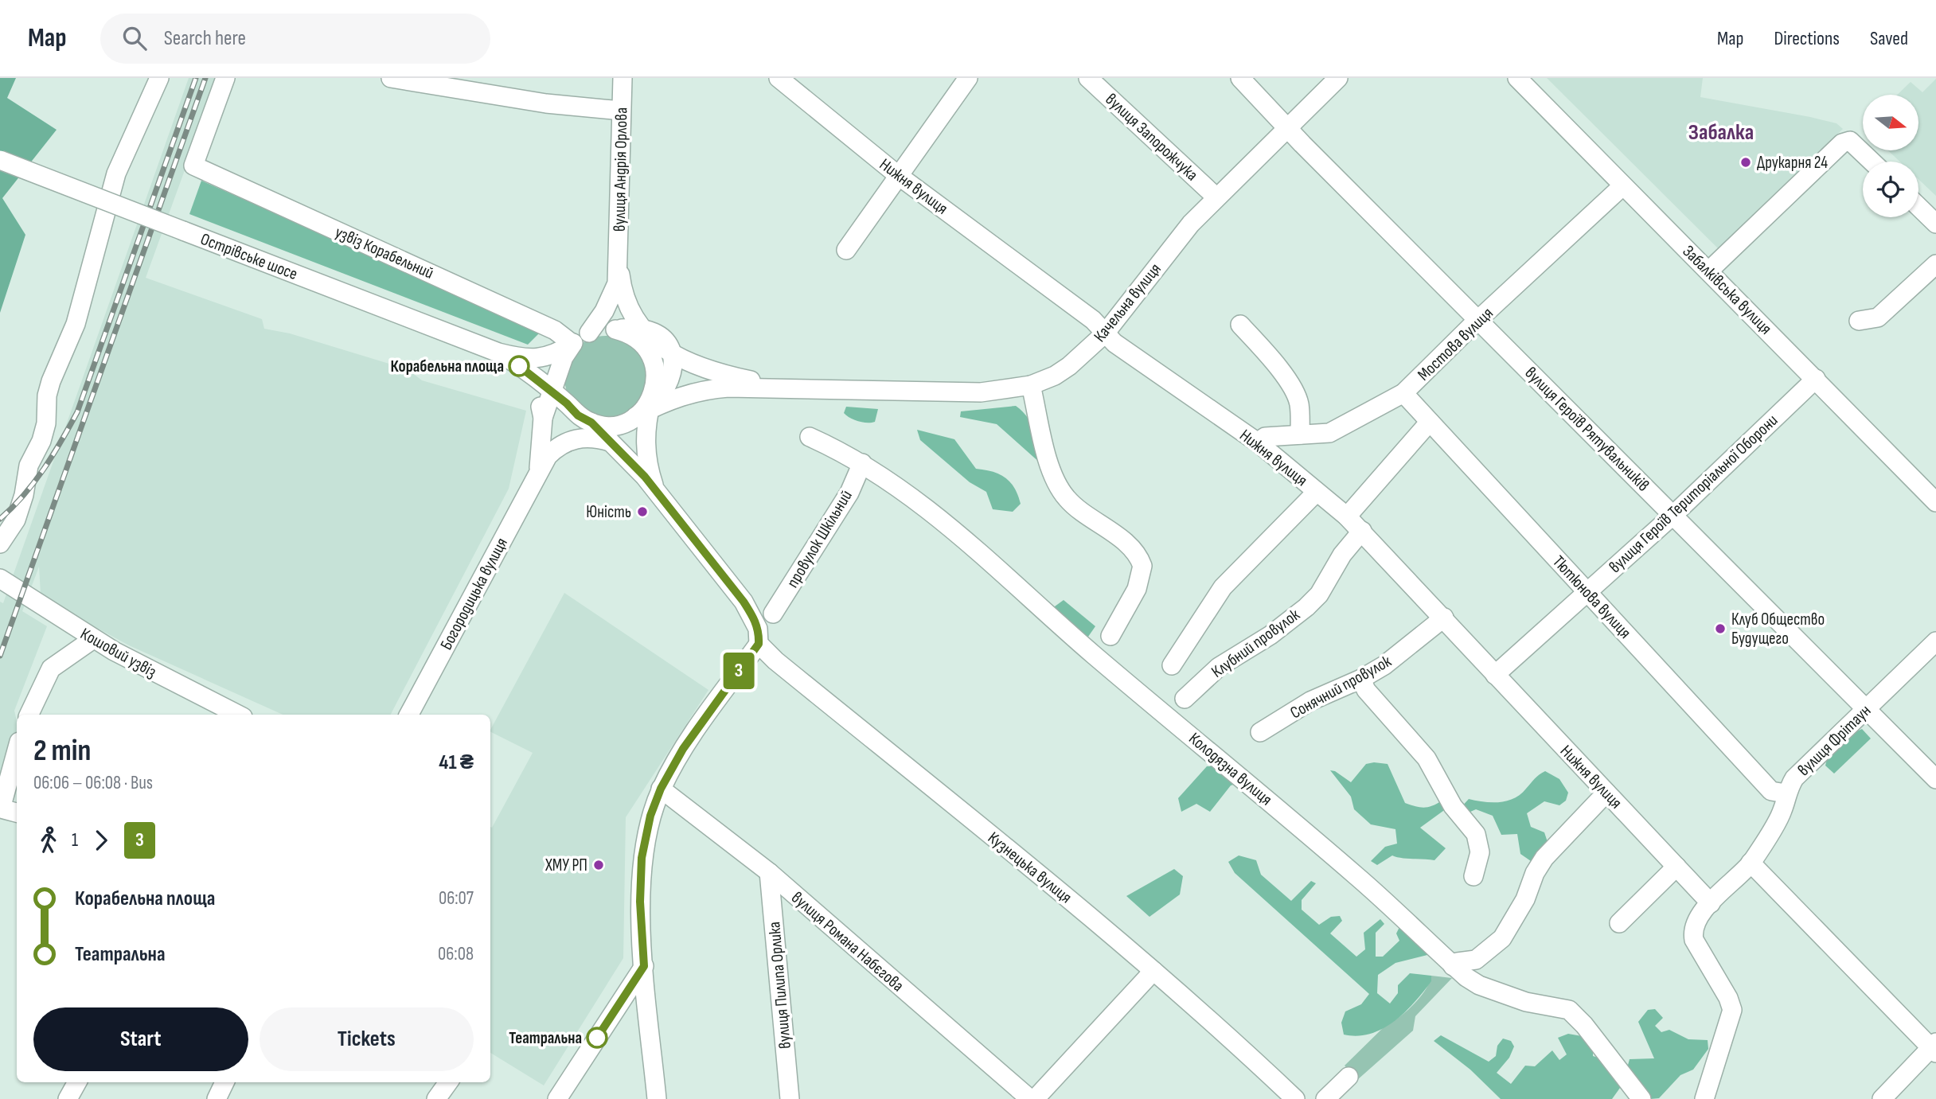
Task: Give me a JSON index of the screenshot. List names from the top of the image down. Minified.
{"streets":{"street":["вулиця Запорожчука","вулиця Андрія Орлова","Нижня вулиця","узвіз Корабельний","Острівське шосе","Забалківська вулиця","Качельна вулиця","Мостова вулиця","вулиця Героїв Рятувальників","вулиця Героїв Територіальної Оборони","провулок Шкільний","Богородицька вулиця","Тютюнова вулиця","Клубний провулок","Кошовий узвіз","Сонячний провулок","вулиця Фрітаун","Колодязна вулиця","Кузнецька вулиця","вулиця Романа Набєгова","вулиця Пилипа Орлика"]},"crossings":[["вулиця Запорожчука","Качельна вулиця"],["вулиця Андрія Орлова","Острівське шосе"],["вулиця Андрія Орлова","Качельна вулиця"],["Нижня вулиця","Качельна вулиця"],["Нижня вулиця","Мостова вулиця"],["Нижня вулиця","вулиця Героїв Територіальної Оборони"],["Нижня вулиця","Клубний провулок"],["Нижня вулиця","Сонячний провулок"],["Нижня вулиця","вулиця Фрітаун"],["узвіз Корабельний","Острівське шосе"],["узвіз Корабельний","Богородицька вулиця"],["Острівське шосе","Качельна вулиця"],["Острівське шосе","Богородицька вулиця"],["Забалківська вулиця","Мостова вулиця"],["Забалківська вулиця","вулиця Героїв Територіальної Оборони"],["Качельна вулиця","вулиця Героїв Рятувальників"],["Качельна вулиця","Богородицька вулиця"],["Мостова вулиця","вулиця Героїв Рятувальників"],["Мостова вулиця","Тютюнова вулиця"],["вулиця Героїв Рятувальників","вулиця Героїв Територіальної Оборони"],["вулиця Героїв Рятувальників","вулиця Фрітаун"],["вулиця Героїв Територіальної Оборони","Тютюнова вулиця"],["провулок Шкільний","Колодязна вулиця"],["Тютюнова вулиця","вулиця Фрітаун"],["вулиця Романа Набєгова","вулиця Пилипа Орлика"]],"districts":["Забалка"],"places":["Друкарня 24","Корабельна площа","Юність","Клуб Общество Будущего","ХМУ РП","Театральна"],"lines":["bus line 3"],"north":"right","page":{"header":"Map","search":"Search here","nav":["Map","Directions","Saved"],"on_map":"3","heading":["2 min","06:06 – 06:08 · Bus","41 ₴"],"legs":["1","3"],"list":[{"name":"Корабельна площа","value":"06:07"},{"name":"Театральна","value":"06:08"}],"buttons":["Start","Tickets"]}}
